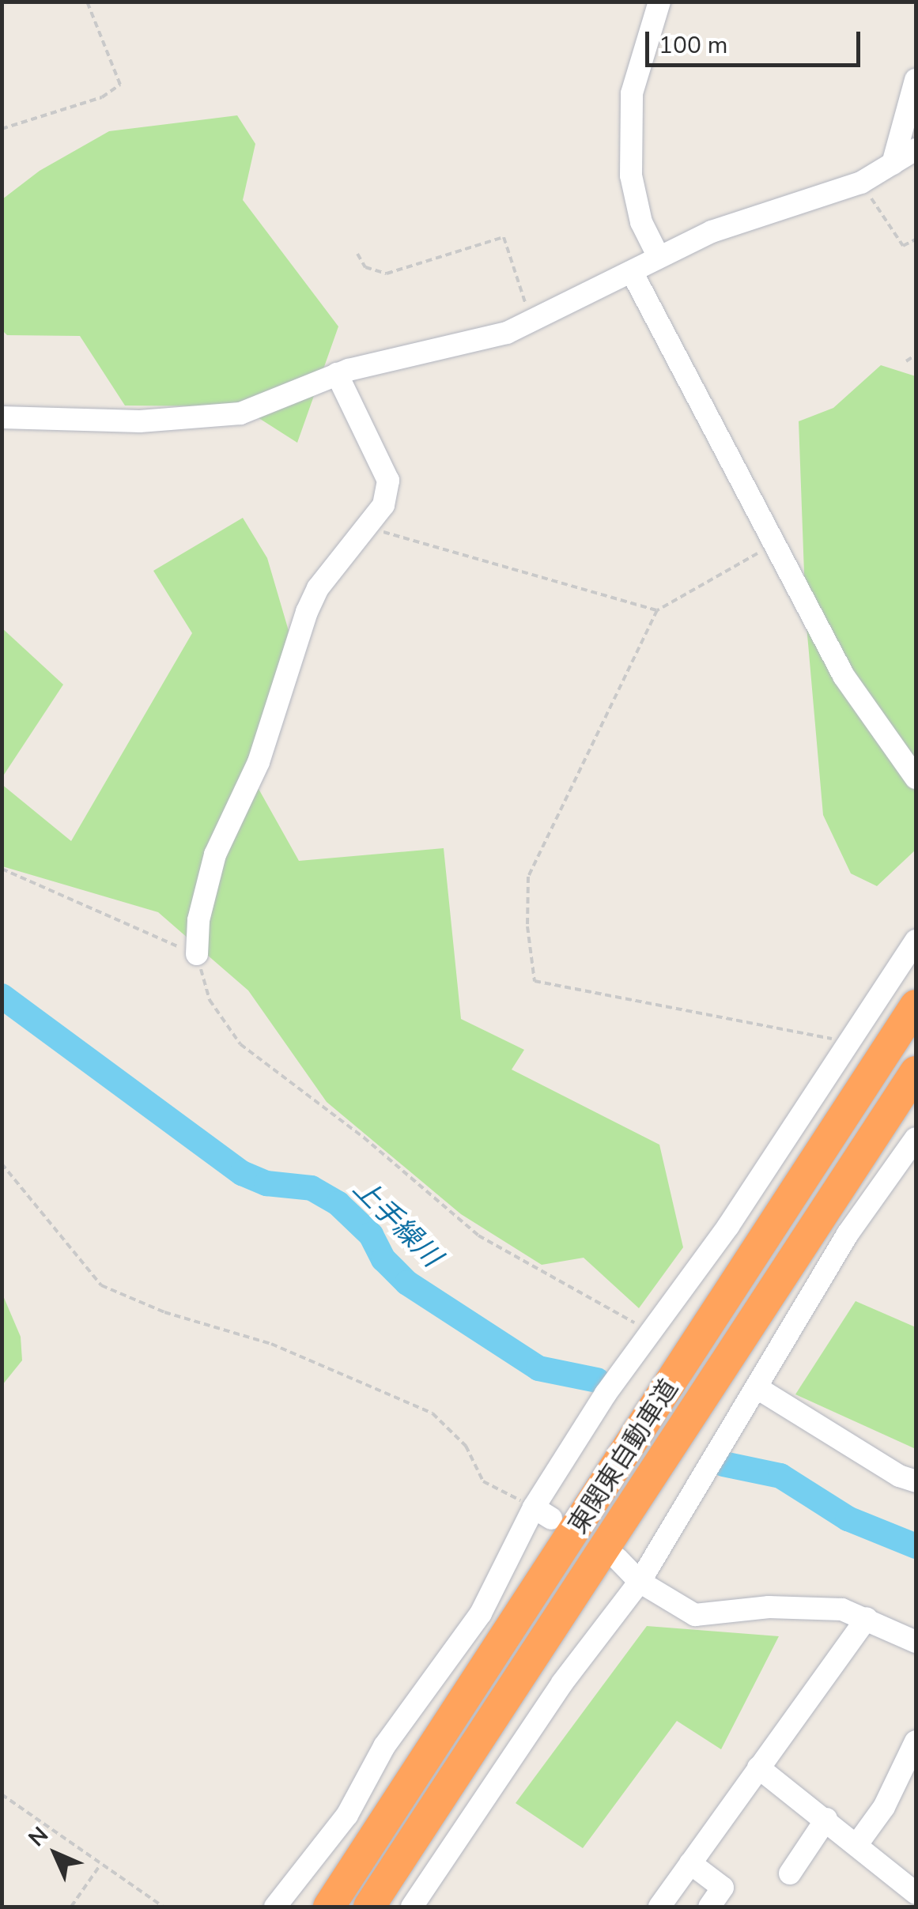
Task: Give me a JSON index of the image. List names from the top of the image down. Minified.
{"streets":{"highway":["東関東自動車道"]},"water":["上手繰川"],"scale_bar":"100 m","north":"top left"}
